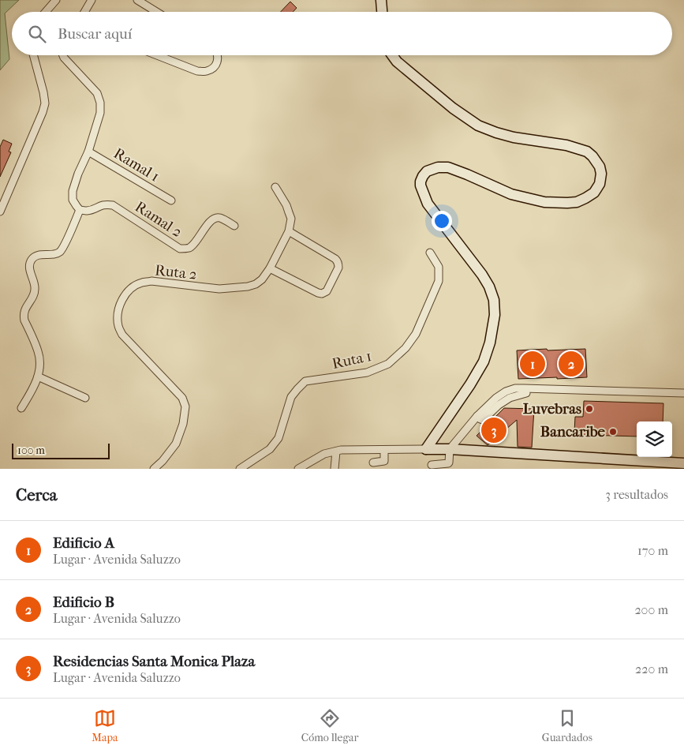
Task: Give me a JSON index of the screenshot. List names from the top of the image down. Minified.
{"streets":{"street":["Ramal 1","Ramal 2","Ruta 2","Ruta 1"]},"places":["Luvebras","Bancaribe"],"scale_bar":"100 m","page":{"search":"Buscar aquí","pins":["1","2","3"],"scale":"100 m","heading":["Cerca","3 resultados"],"list":[{"mark":"1","name":"Edificio A","note":"Lugar · Avenida Saluzzo","value":"170 m"},{"mark":"2","name":"Edificio B","note":"Lugar · Avenida Saluzzo","value":"200 m"},{"mark":"3","name":"Residencias Santa Monica Plaza","note":"Lugar · Avenida Saluzzo","value":"220 m"}],"nav":["Mapa","Cómo llegar","Guardados"]}}
